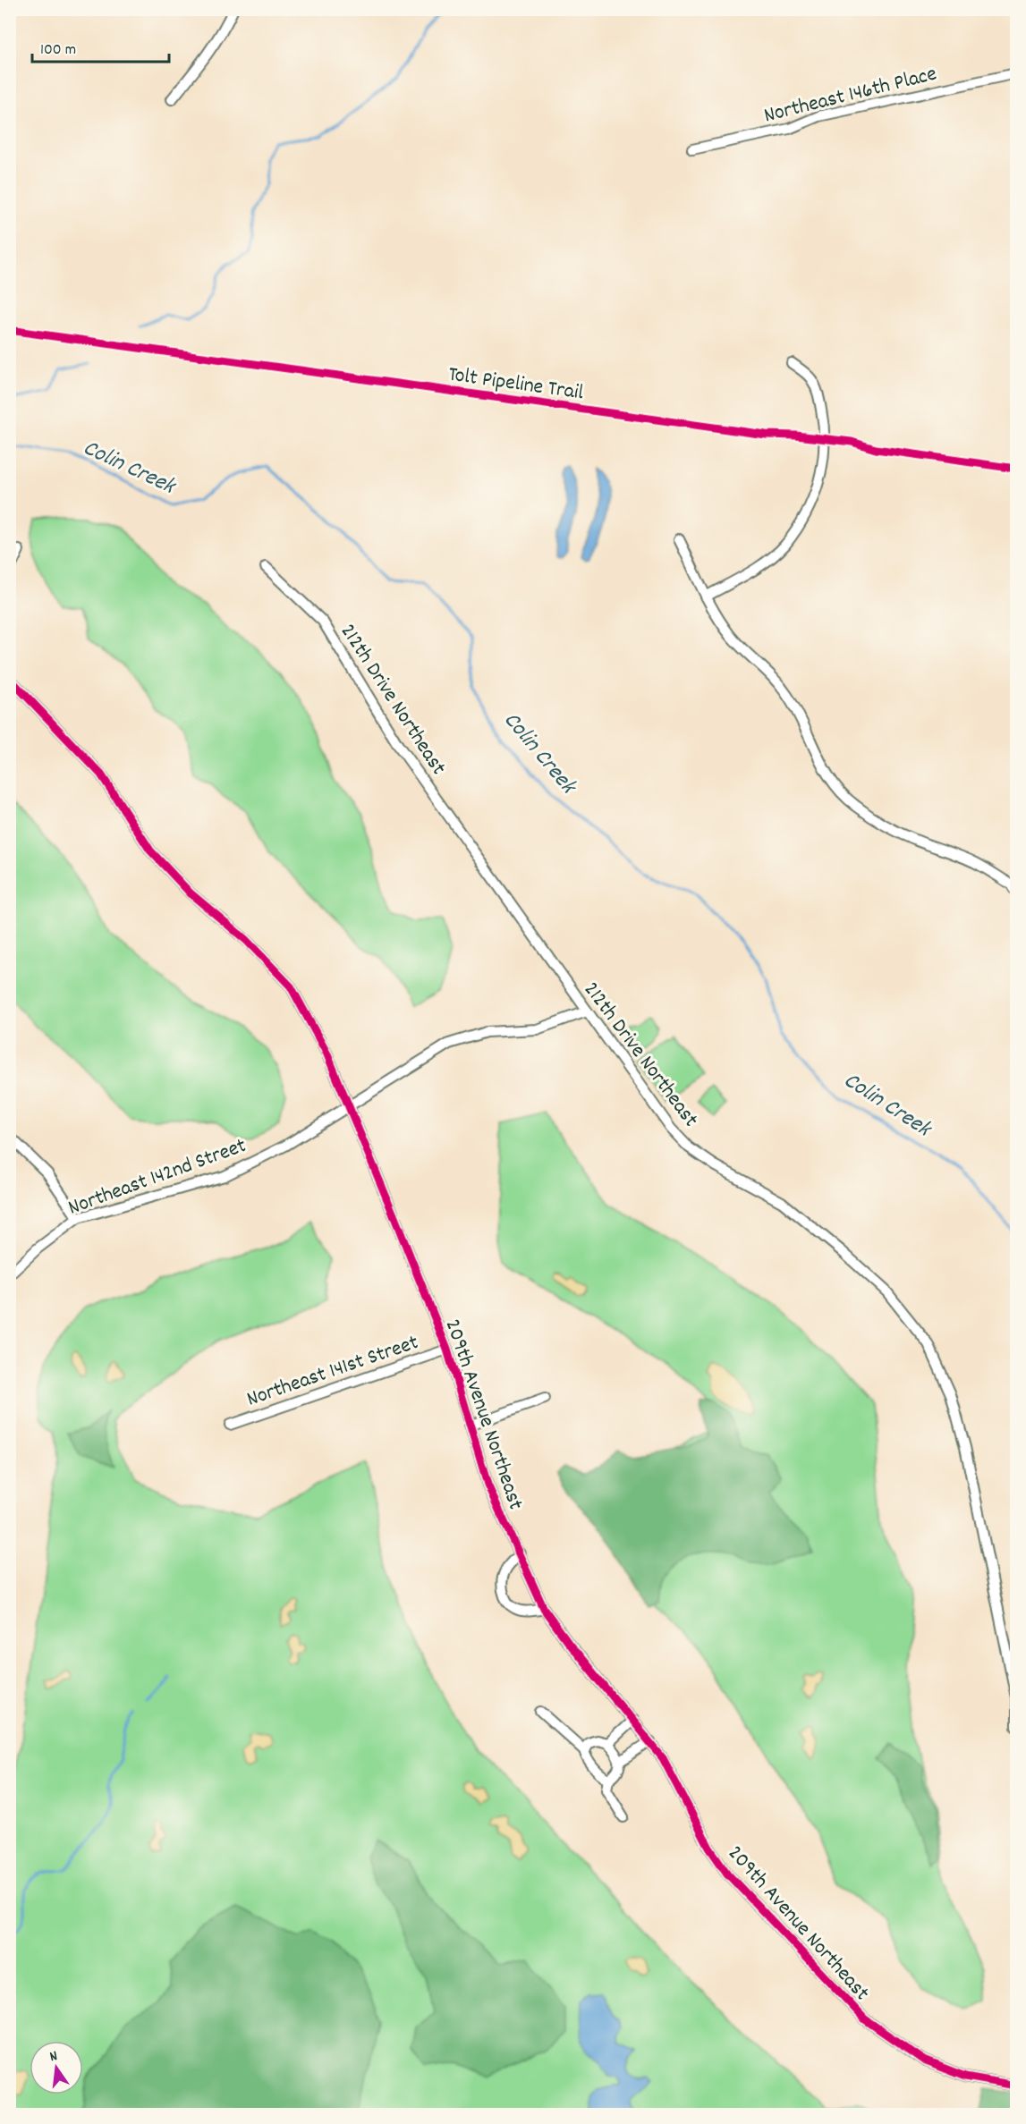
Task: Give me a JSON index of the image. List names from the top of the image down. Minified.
{"streets":{"street":["Northeast 146th Place","212th Drive Northeast","Northeast 142nd Street","Northeast 141st Street","209th Avenue Northeast"],"cycle path":["Tolt Pipeline Trail"]},"crossings":[["212th Drive Northeast","Northeast 142nd Street"],["Northeast 142nd Street","209th Avenue Northeast"],["Northeast 141st Street","209th Avenue Northeast"]],"water":["Colin Creek"],"scale_bar":"100 m","north":"top"}
